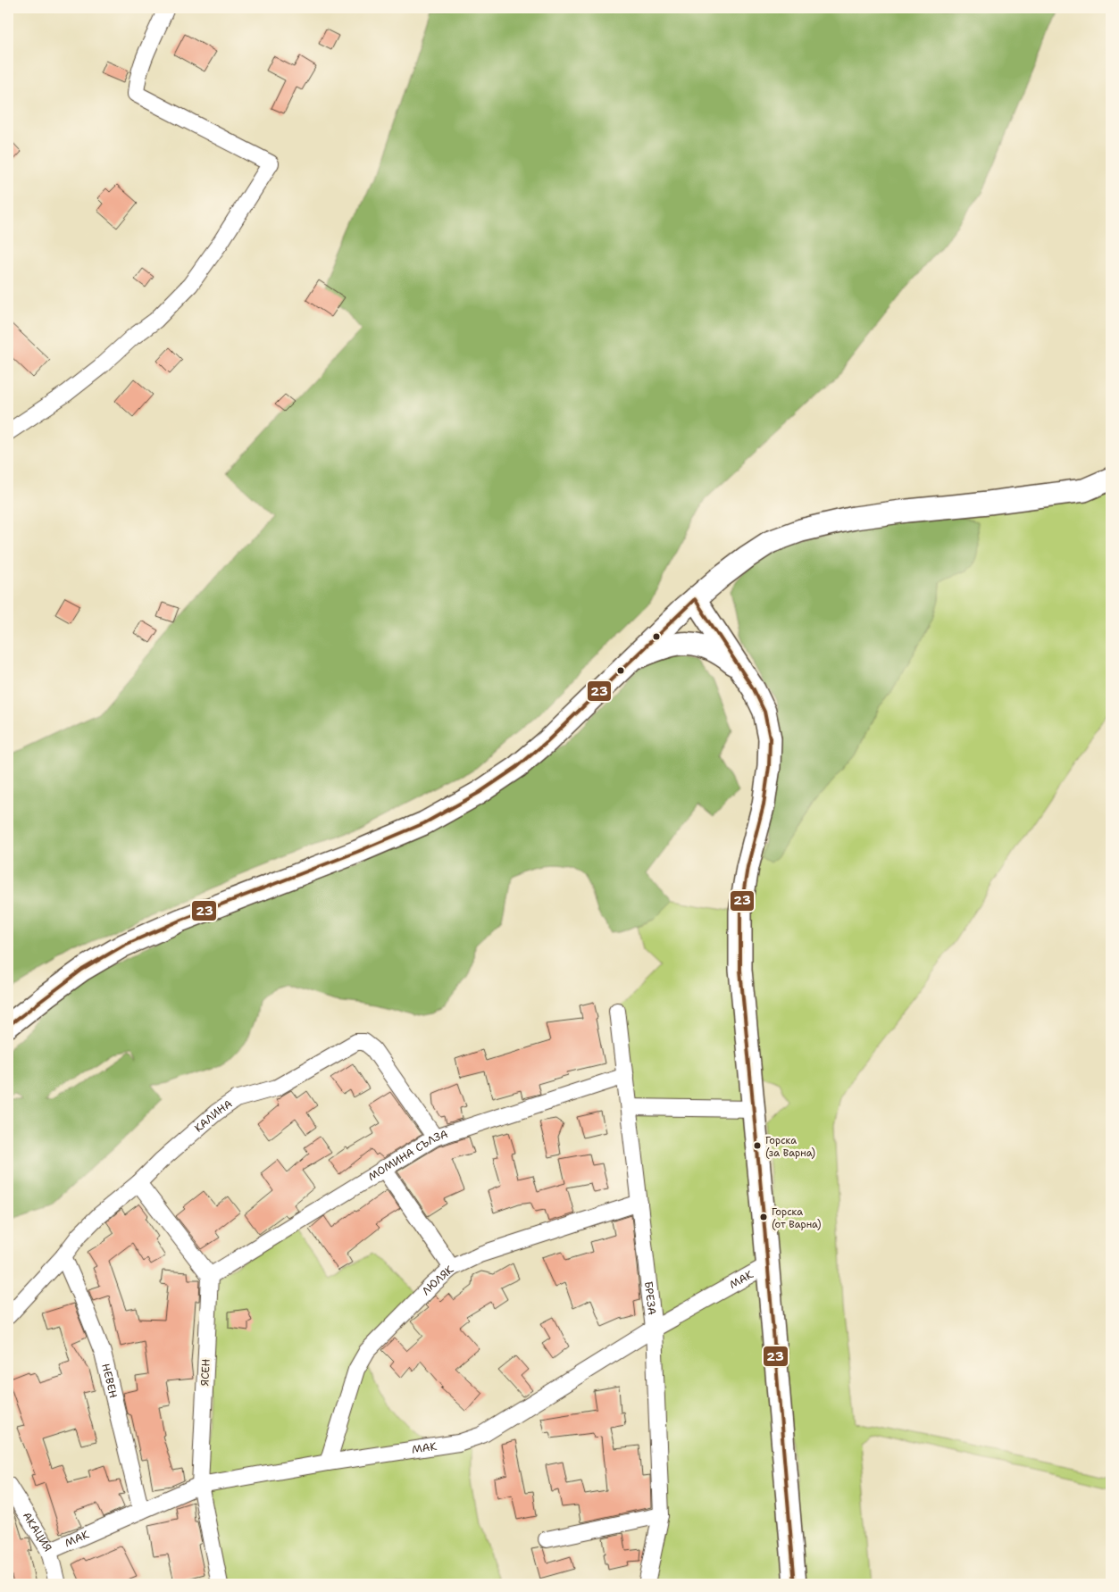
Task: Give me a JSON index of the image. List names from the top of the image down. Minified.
{"streets":{"street":["КАЛИНА","МОМИНА СЪЛЗА","МАК","ЛЮЛЯК","БРЕЗА","ЯСЕН","НЕВЕН","АКАЦИЯ"]},"crossings":[["КАЛИНА","МОМИНА СЪЛЗА"],["КАЛИНА","НЕВЕН"],["МОМИНА СЪЛЗА","БРЕЗА"],["МОМИНА СЪЛЗА","ЯСЕН"],["МАК","ЛЮЛЯК"],["МАК","БРЕЗА"],["МАК","ЯСЕН"],["МАК","НЕВЕН"],["МАК","АКАЦИЯ"],["ЛЮЛЯК","БРЕЗА"]],"places":["Горска (за Варна)","Горска (от Варна)"],"lines":["transit line 23"]}
